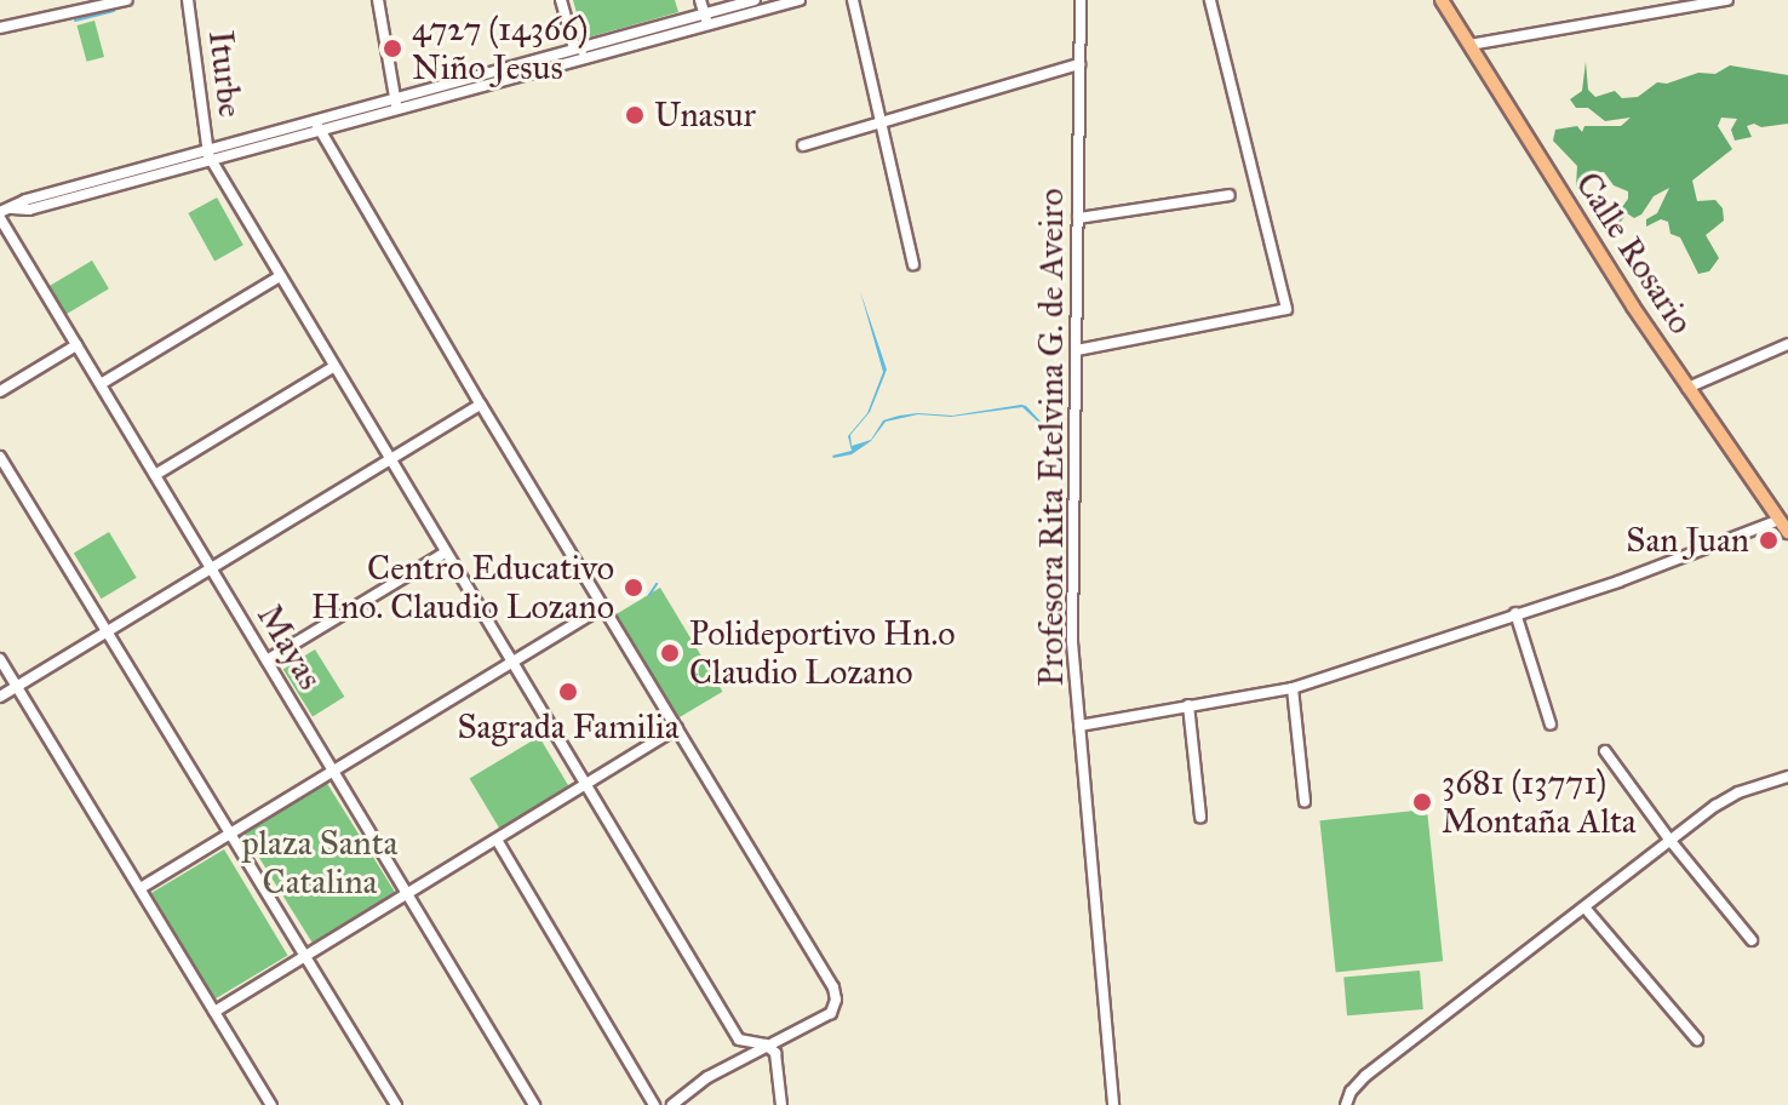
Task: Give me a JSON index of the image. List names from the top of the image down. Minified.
{"streets":{"main road":["Calle Rosario"],"street":["Iturbe","Profesora Rita Etelvina G. de Aveiro","Mayas"]},"parks":["plaza Santa Catalina"],"places":["4727 (14366) Niño Jesus","Unasur","San Juan","Centro Educativo Hno. Claudio Lozano","Polideportivo Hn.o Claudio Lozano","Sagrada Familia","3681 (13771) Montaña Alta"]}
